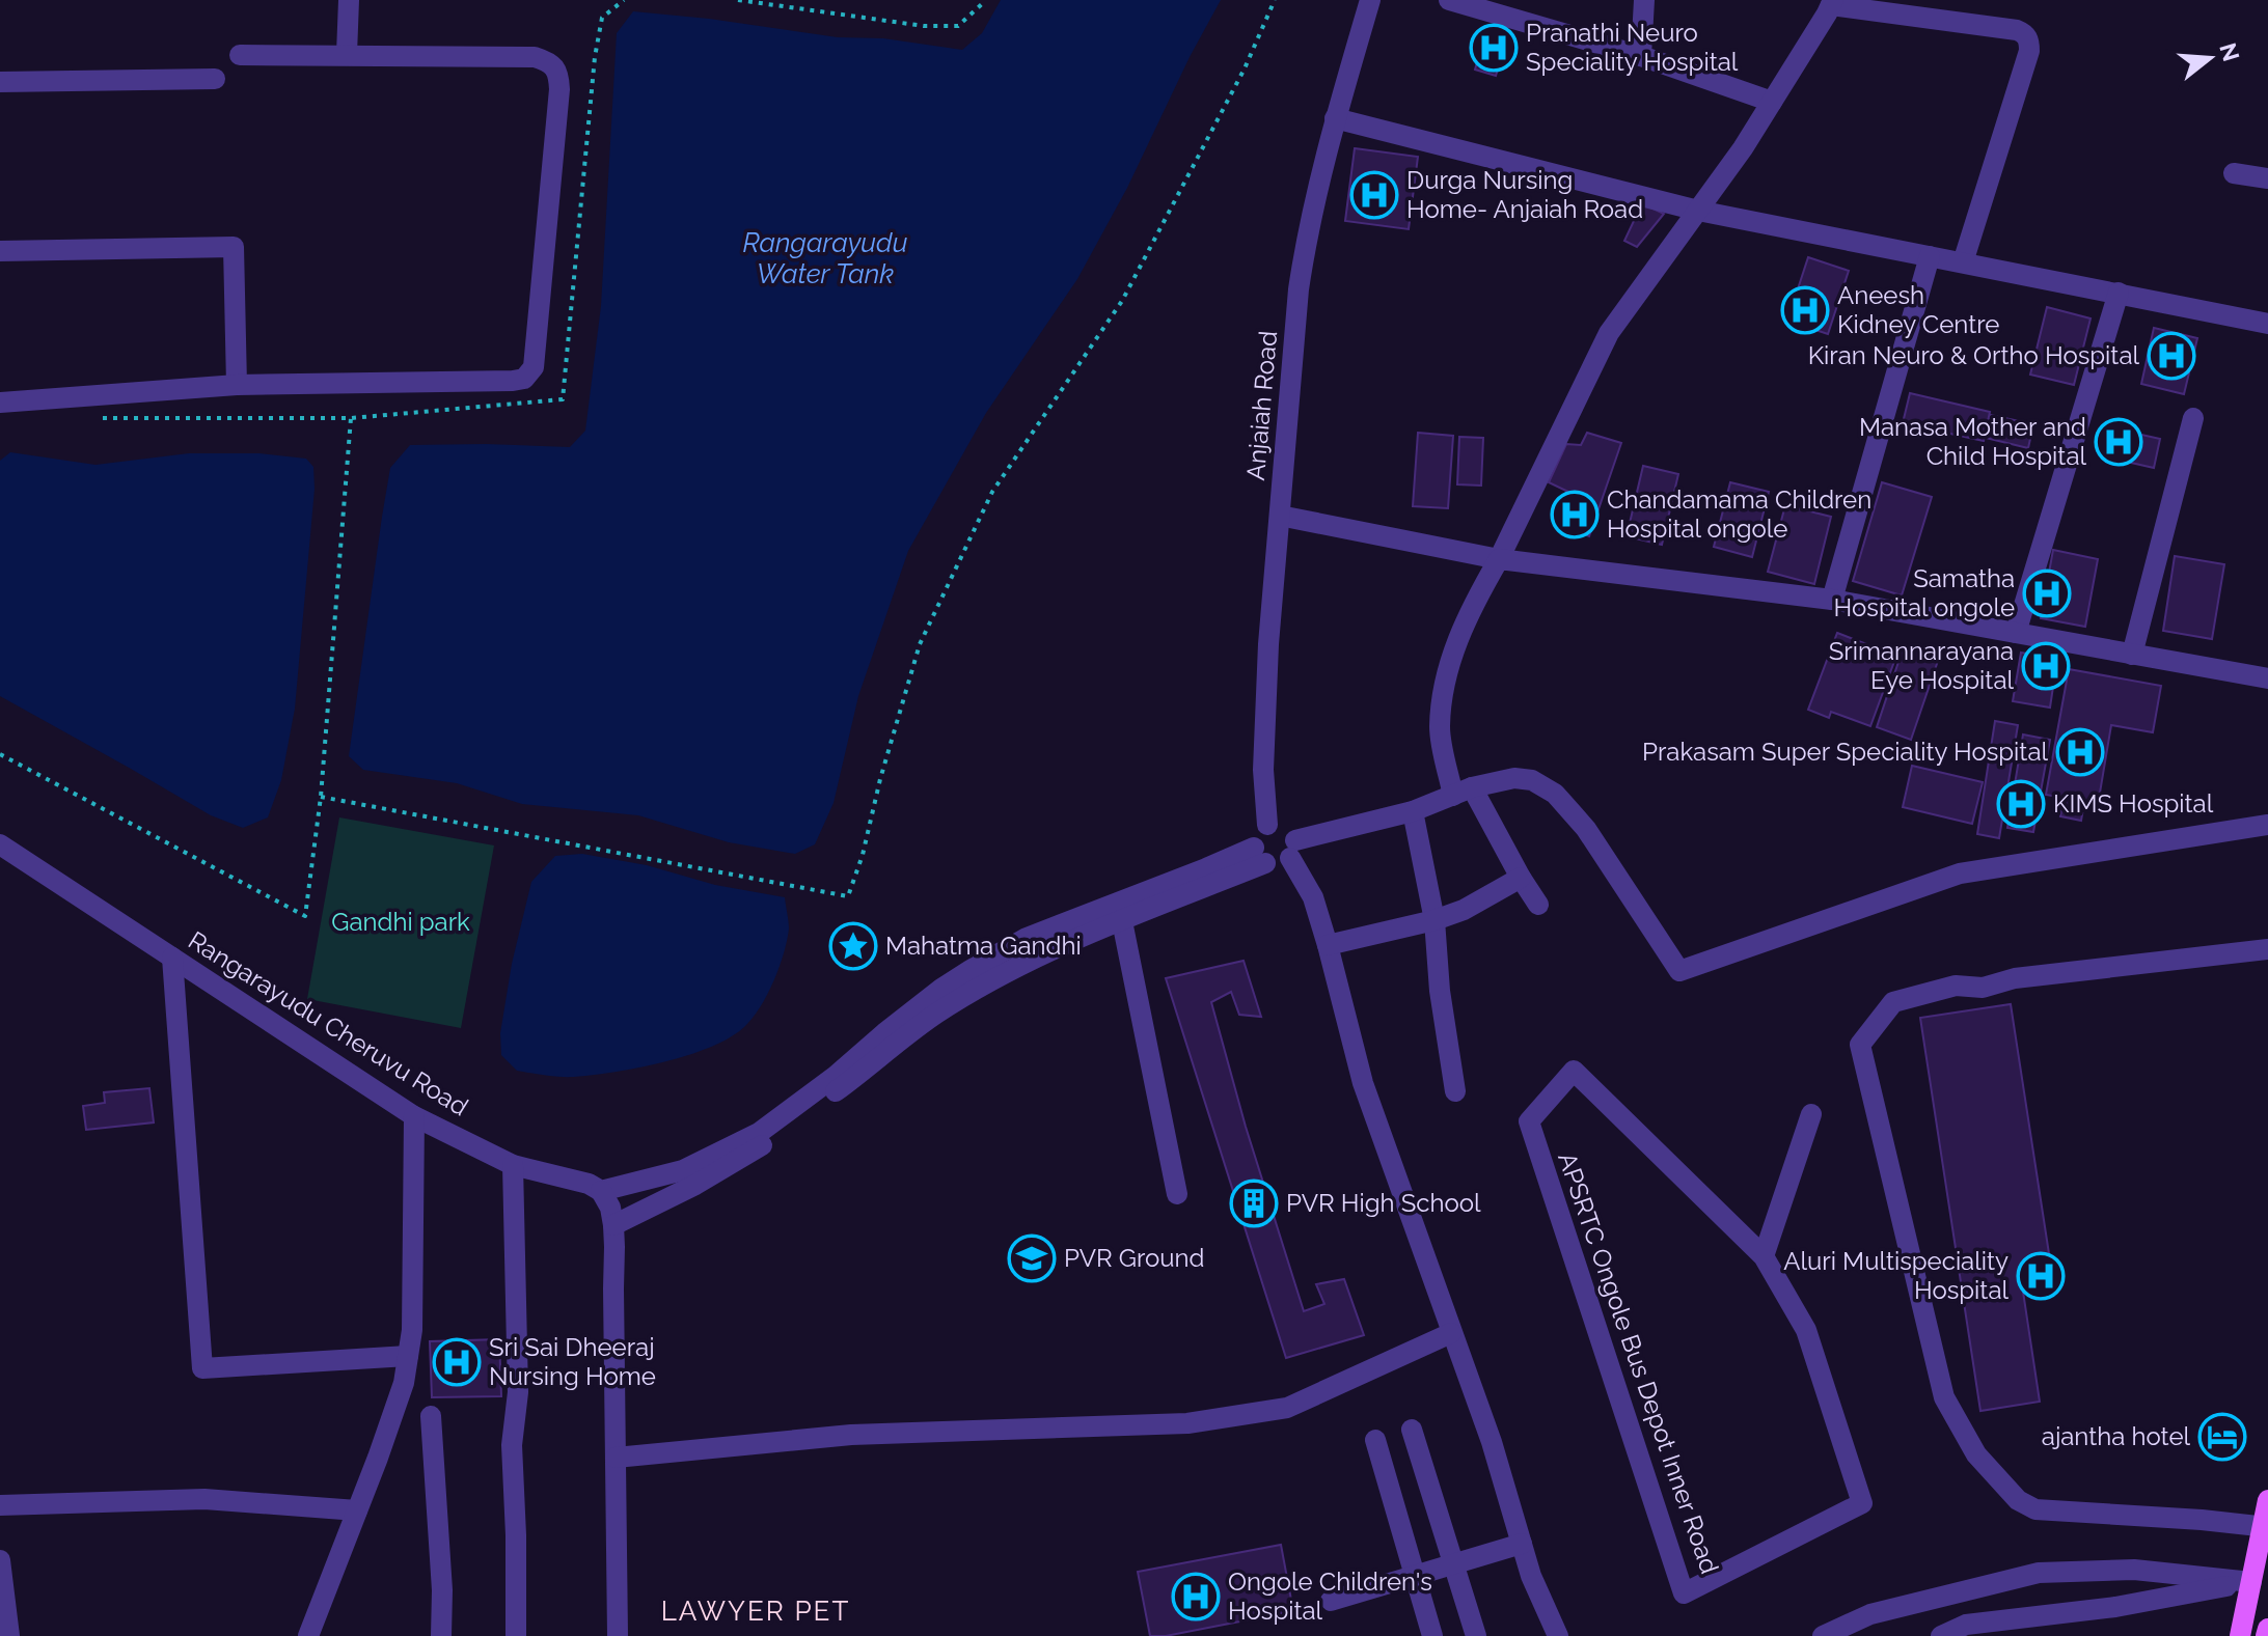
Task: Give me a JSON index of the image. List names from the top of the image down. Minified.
{"streets":{"street":["Anjaiah Road","Rangarayudu Cheruvu Road","APSRTC Ongole Bus Depot Inner Road"]},"districts":["LAWYER PET"],"water":["Rangarayudu Water Tank"],"parks":["Gandhi park"],"places":{"hospital":["Pranathi Neuro Speciality Hospital","Durga Nursing Home- Anjaiah Road","Aneesh Kidney Centre","Kiran Neuro & Ortho Hospital","Manasa Mother and Child Hospital","Chandamama Children Hospital ongole","Samatha Hospital ongole","Srimannarayana Eye Hospital","Prakasam Super Speciality Hospital","KIMS Hospital","Aluri Multispeciality Hospital","Sri Sai Dheeraj Nursing Home","Ongole Children's Hospital"],"place":["Mahatma Gandhi"],"building":["PVR High School"],"school or university":["PVR Ground"],"hotel":["ajantha hotel"]},"north":"right"}
